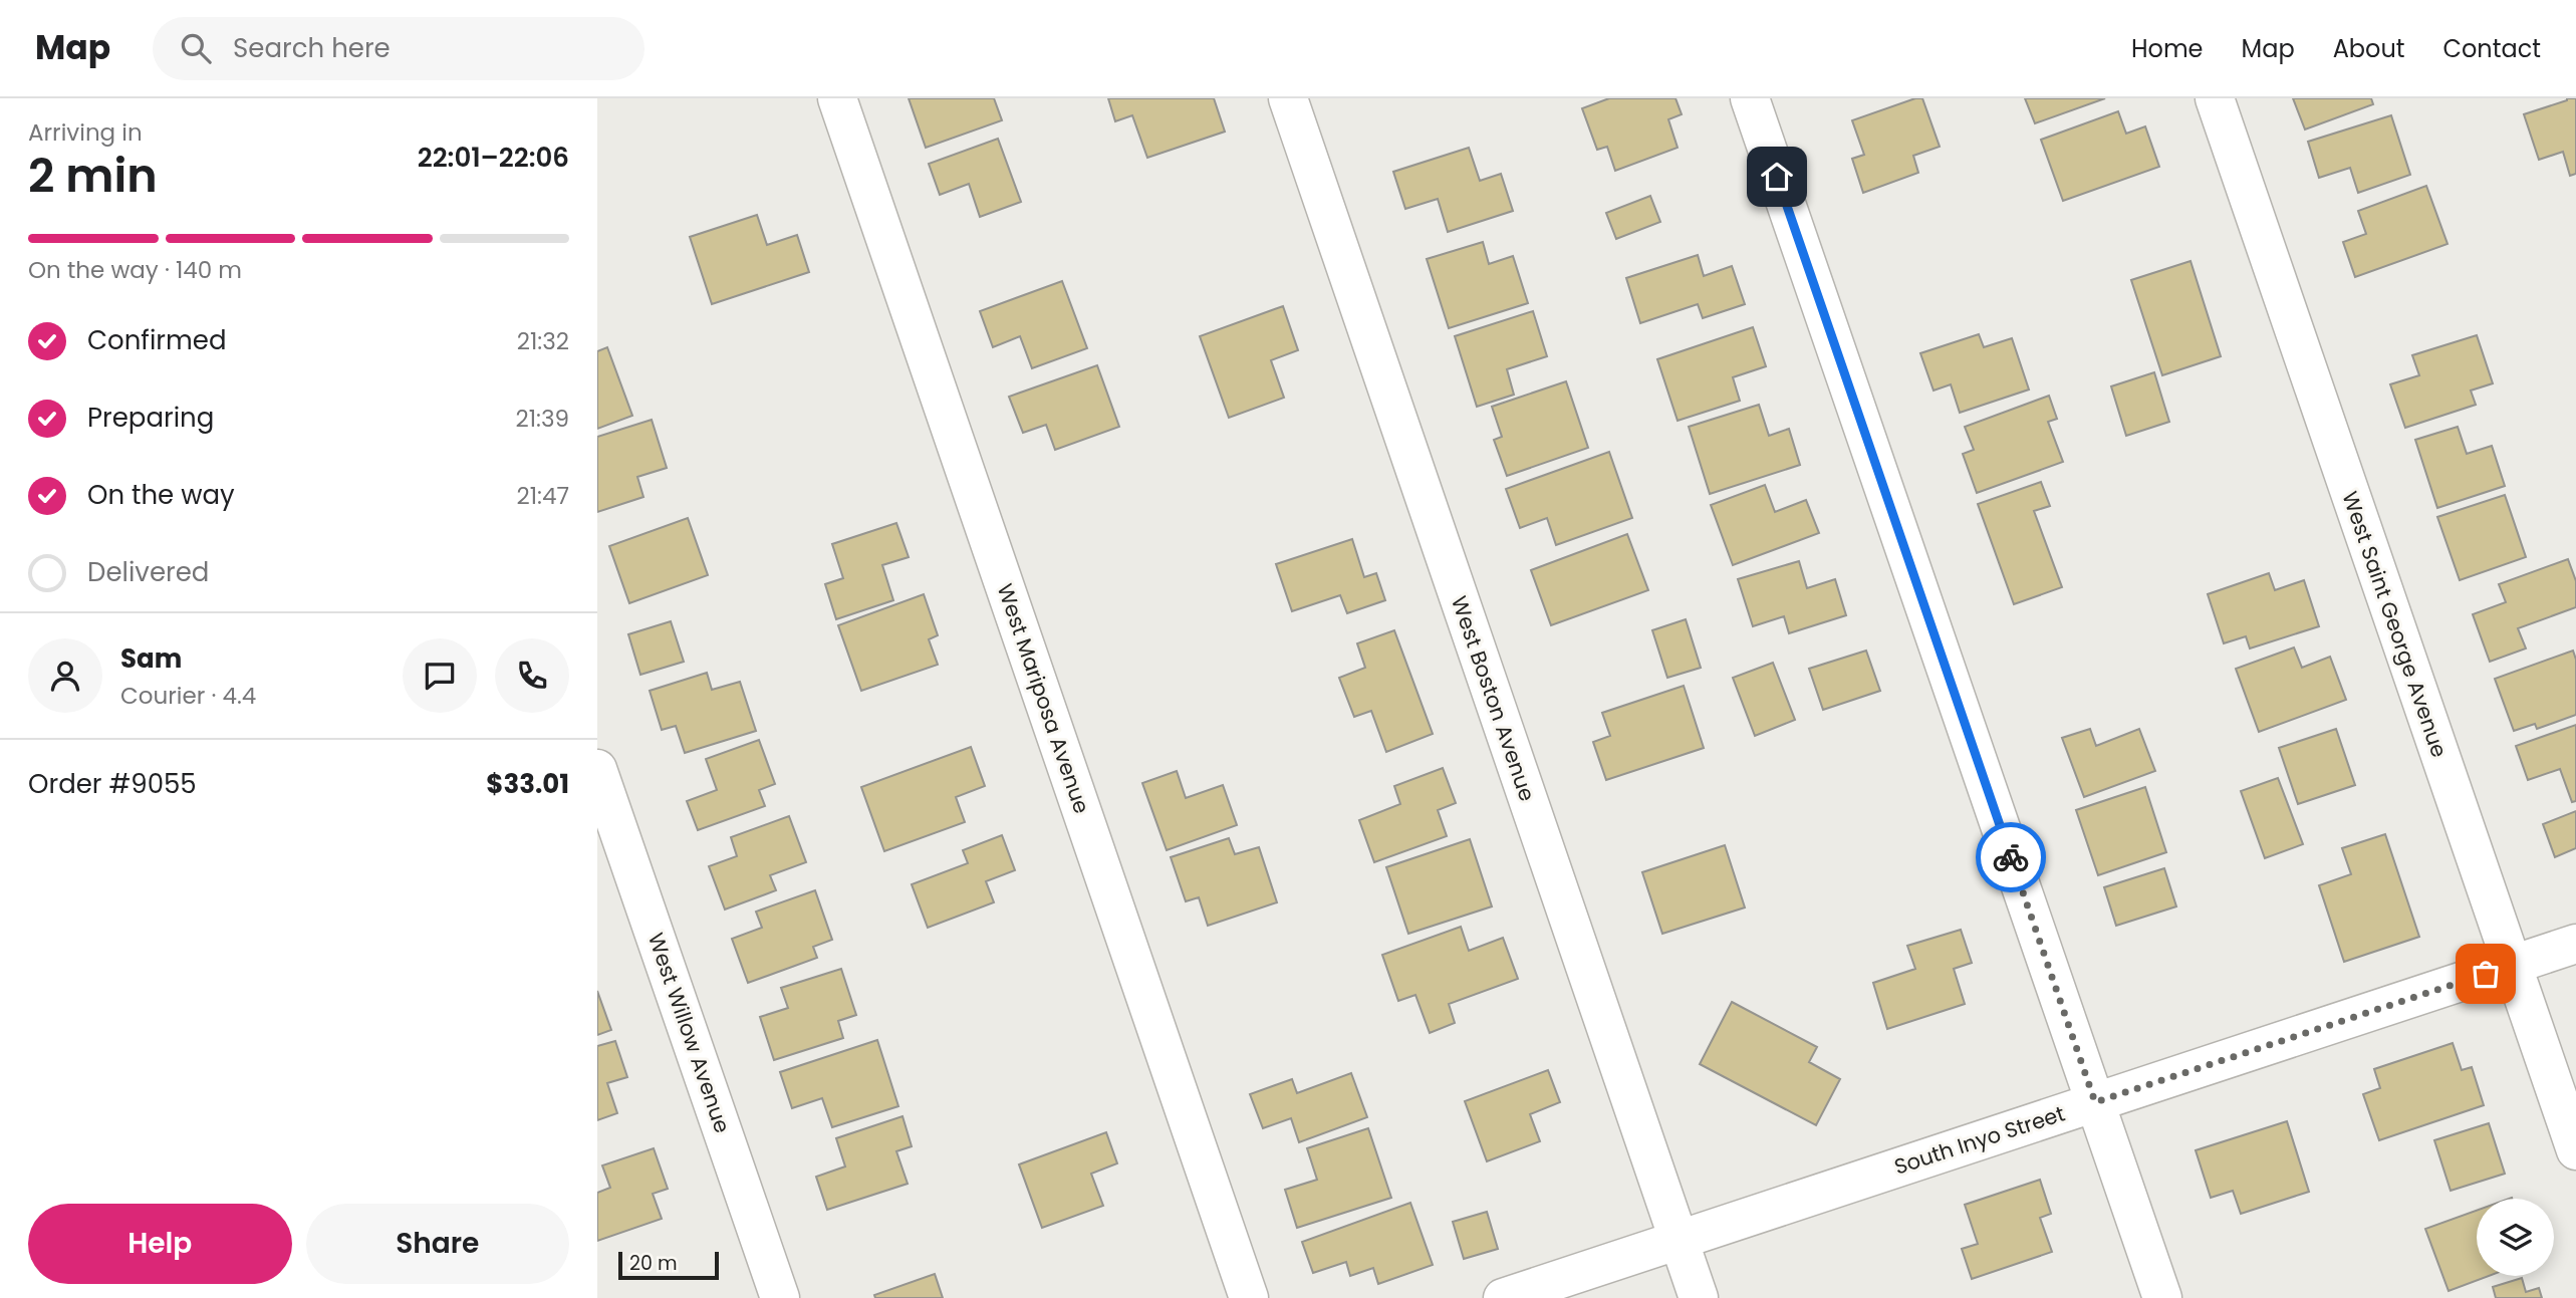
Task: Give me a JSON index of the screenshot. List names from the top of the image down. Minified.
{"streets":{"street":["West Saint George Avenue","West Mariposa Avenue","West Boston Avenue","West Willow Avenue","South Inyo Street"]},"crossings":[["West Saint George Avenue","South Inyo Street"],["West Boston Avenue","South Inyo Street"]],"scale_bar":"20 m","page":{"header":"Map","search":"Search here","nav":["Home","Map","About","Contact"],"heading":["2 min","Arriving in","22:01–22:06"],"panel":["Sam","Courier · 4.4","Order #9055","$33.01"],"bar":"On the way · 140 m","list":[["Confirmed","21:32"],["Preparing","21:39"],["On the way","21:47"],"Delivered"],"buttons":["Help","Share"],"scale":"20 m"}}
